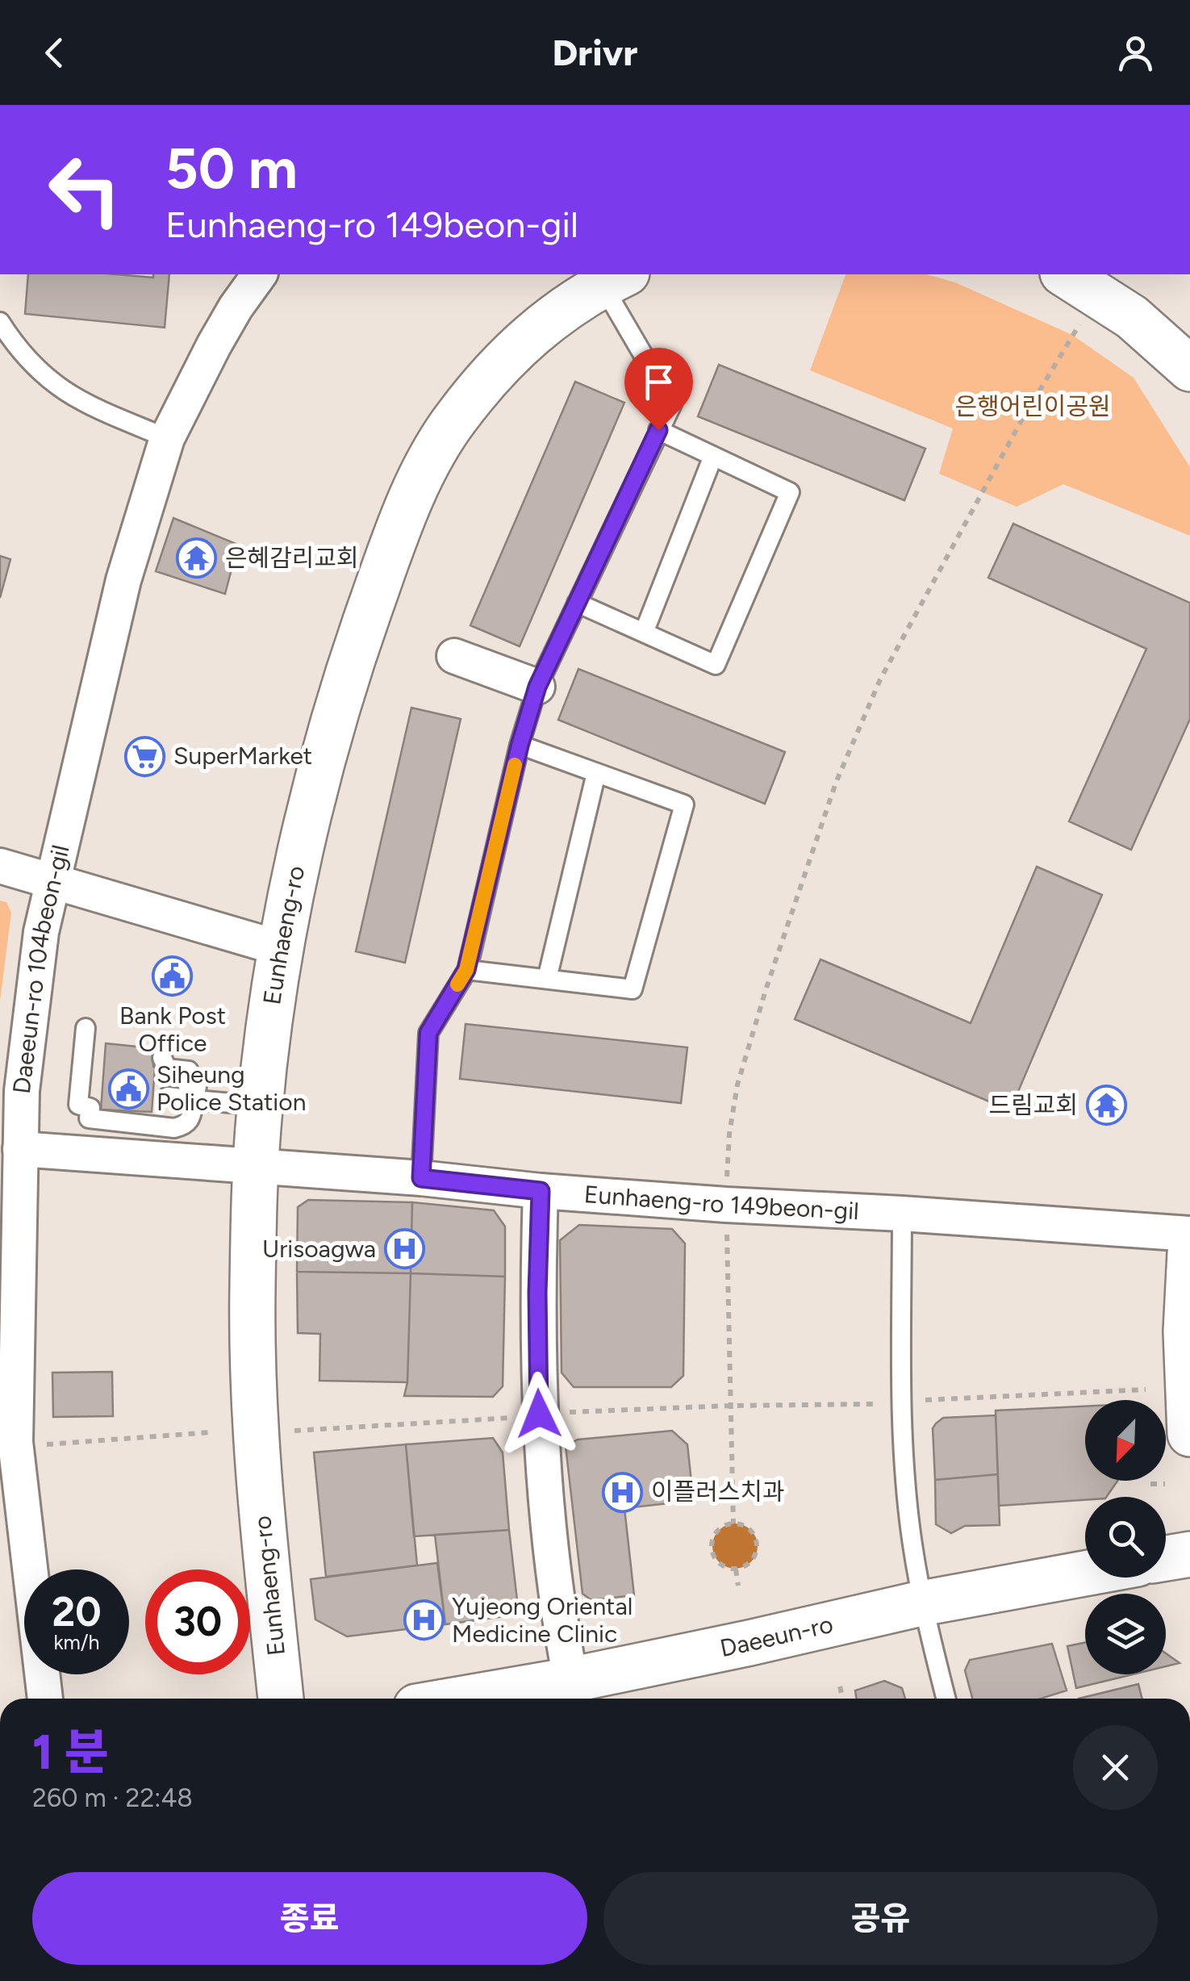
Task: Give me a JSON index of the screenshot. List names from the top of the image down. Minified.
{"streets":{"street":["Eunhaeng-ro","Daeeun-ro 104beon-gil","Eunhaeng-ro 149beon-gil","Daeeun-ro"]},"crossings":[["Eunhaeng-ro","Eunhaeng-ro 149beon-gil"],["Daeeun-ro 104beon-gil","Eunhaeng-ro 149beon-gil"]],"parks":["은행어린이공원"],"places":{"temple":["은혜감리교회","드림교회"],"supermarket":["SuperMarket"],"public building":["Bank Post Office","Siheung Police Station"],"hospital":["Urisoagwa","이플러스치과","Yujeong Oriental Medicine Clinic"]},"north":"bottom left","page":{"header":"Drivr","turn":["50 m","Eunhaeng-ro 149beon-gil"],"speed":"20 km/h","limit":"30","heading":["1 분","260 m · 22:48"],"buttons":["종료","공유"]}}
